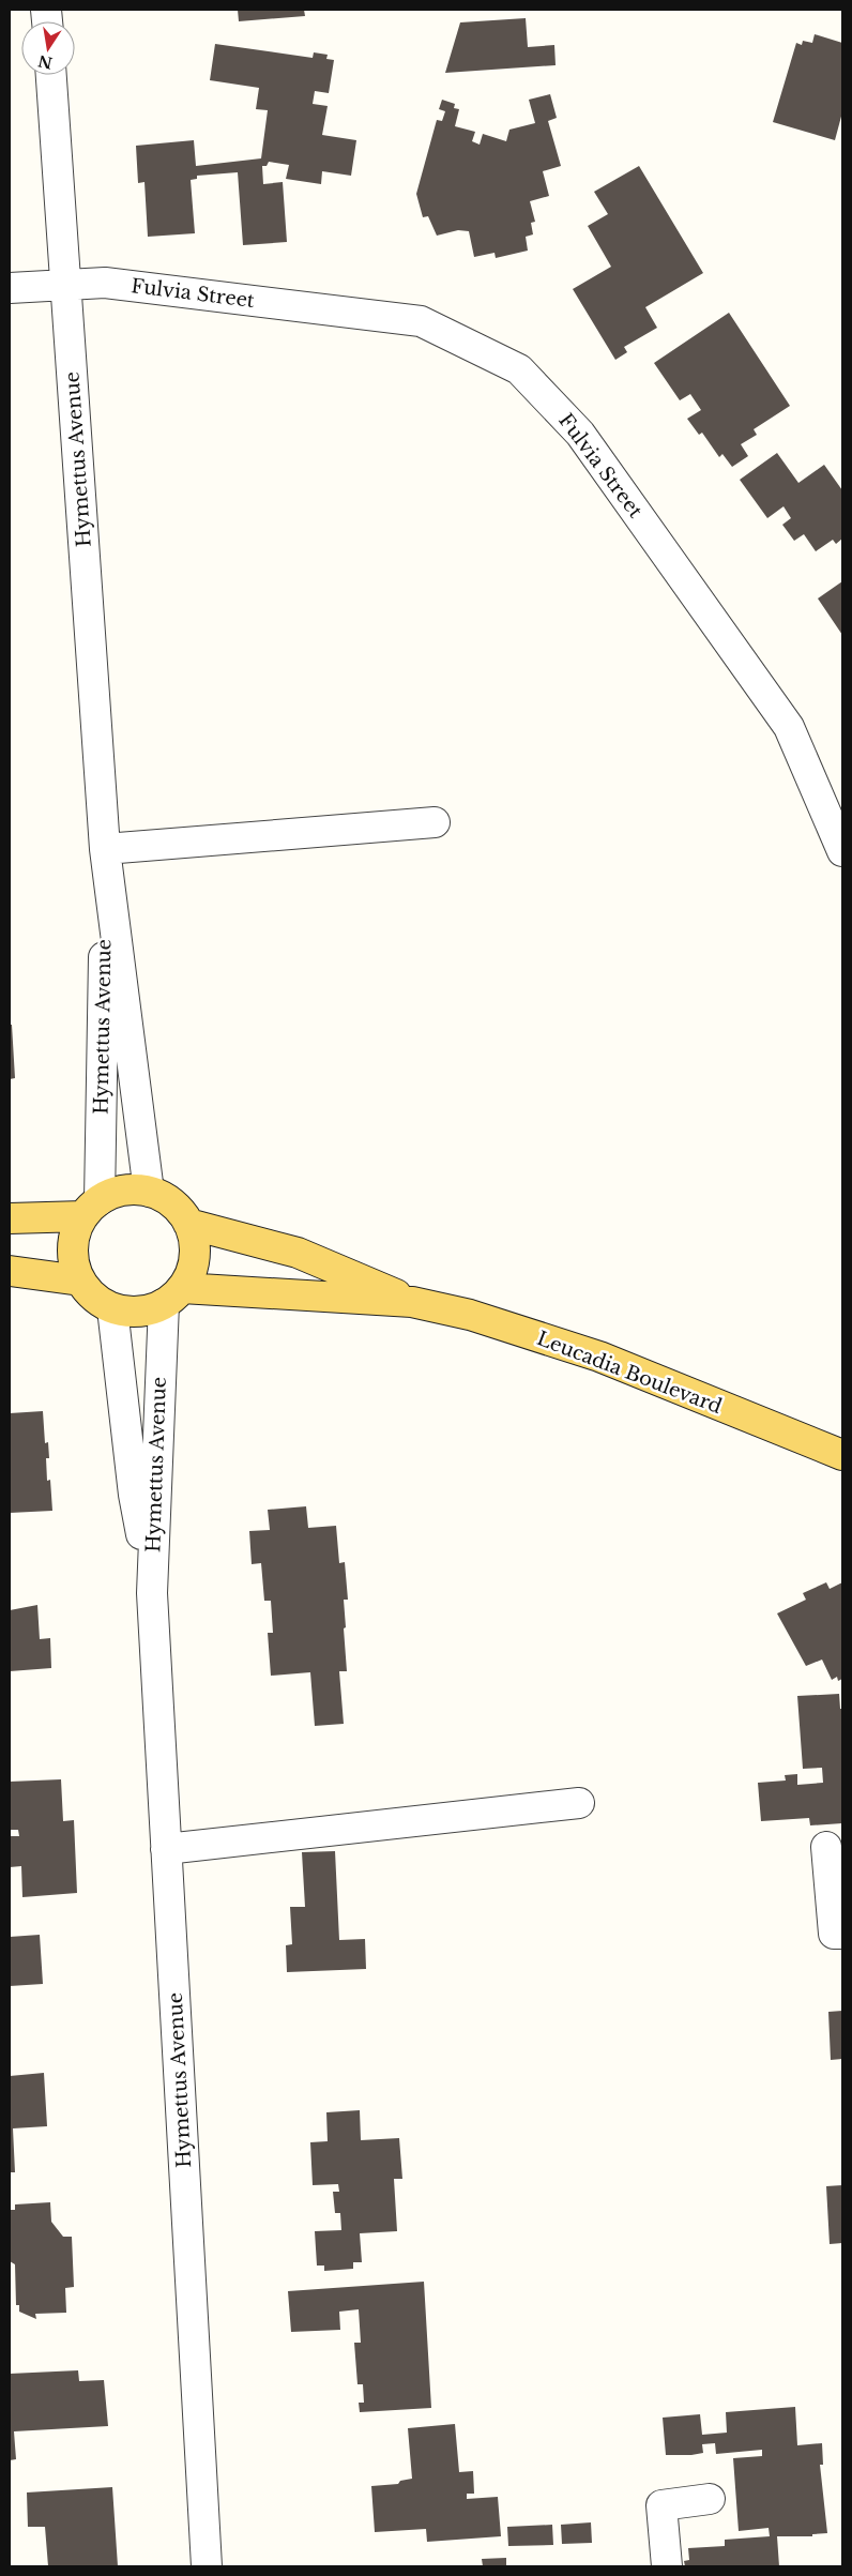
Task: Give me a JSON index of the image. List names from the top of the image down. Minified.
{"streets":{"main road":["Leucadia Boulevard"],"street":["Fulvia Street","Hymettus Avenue"]},"crossings":[["Fulvia Street","Hymettus Avenue"],["Hymettus Avenue","Leucadia Boulevard"]],"north":"bottom"}
